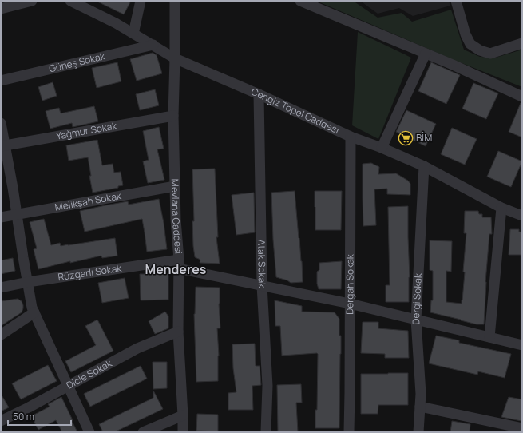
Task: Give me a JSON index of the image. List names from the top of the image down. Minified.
{"streets":{"street":["Güneş Sokak","Cengiz Topel Caddesi","Yağmur Sokak","Melikşah Sokak","Mevlana Caddesi","Atak Sokak","Rüzgarlı Sokak","Dergah Sokak","Dergi Sokak","Dicle Sokak"]},"crossings":[["Güneş Sokak","Cengiz Topel Caddesi"],["Cengiz Topel Caddesi","Mevlana Caddesi"],["Cengiz Topel Caddesi","Atak Sokak"],["Cengiz Topel Caddesi","Dergah Sokak"],["Cengiz Topel Caddesi","Dergi Sokak"],["Yağmur Sokak","Mevlana Caddesi"],["Melikşah Sokak","Mevlana Caddesi"],["Mevlana Caddesi","Rüzgarlı Sokak"],["Mevlana Caddesi","Dicle Sokak"],["Atak Sokak","Rüzgarlı Sokak"],["Rüzgarlı Sokak","Dergah Sokak"],["Rüzgarlı Sokak","Dergi Sokak"]],"districts":["Menderes"],"places":{"supermarket":["BİM"]},"scale_bar":"50 m"}
